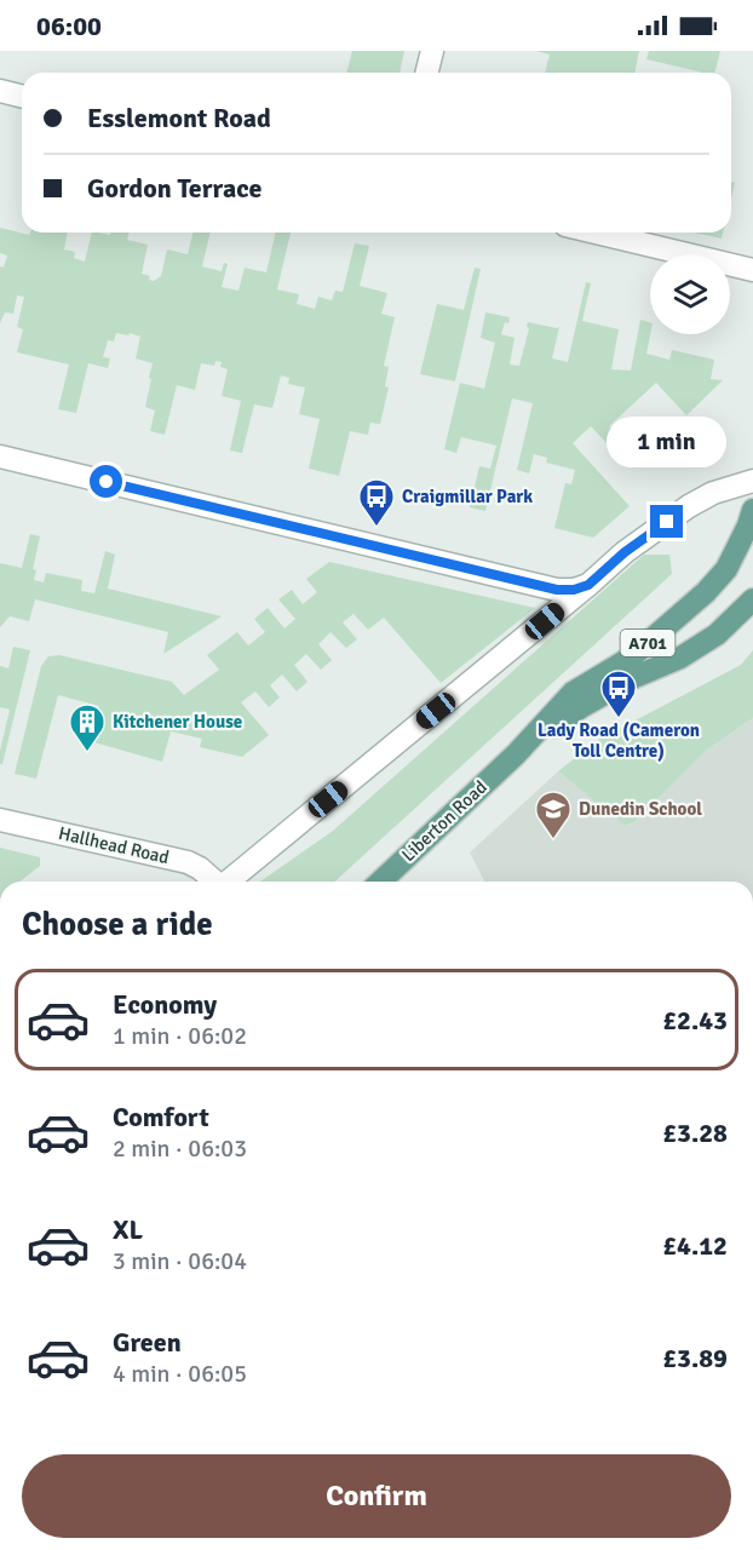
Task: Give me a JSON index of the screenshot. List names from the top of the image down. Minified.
{"streets":{"main road":["A701","Liberton Road"],"street":["Hallhead Road"]},"places":{"bus stop":["Craigmillar Park","Lady Road (Cameron Toll Centre)"],"building":["Kitchener House"],"school or university":["Dunedin School"]},"page":{"status":"06:00","banner":["Esslemont Road","Gordon Terrace"],"bubble":"1 min","heading":"Choose a ride","list":[{"name":"Economy","note":"1 min · 06:02","value":"£2.43"},{"name":"Comfort","note":"2 min · 06:03","value":"£3.28"},{"name":"XL","note":"3 min · 06:04","value":"£4.12"},{"name":"Green","note":"4 min · 06:05","value":"£3.89"}],"buttons":"Confirm"}}
